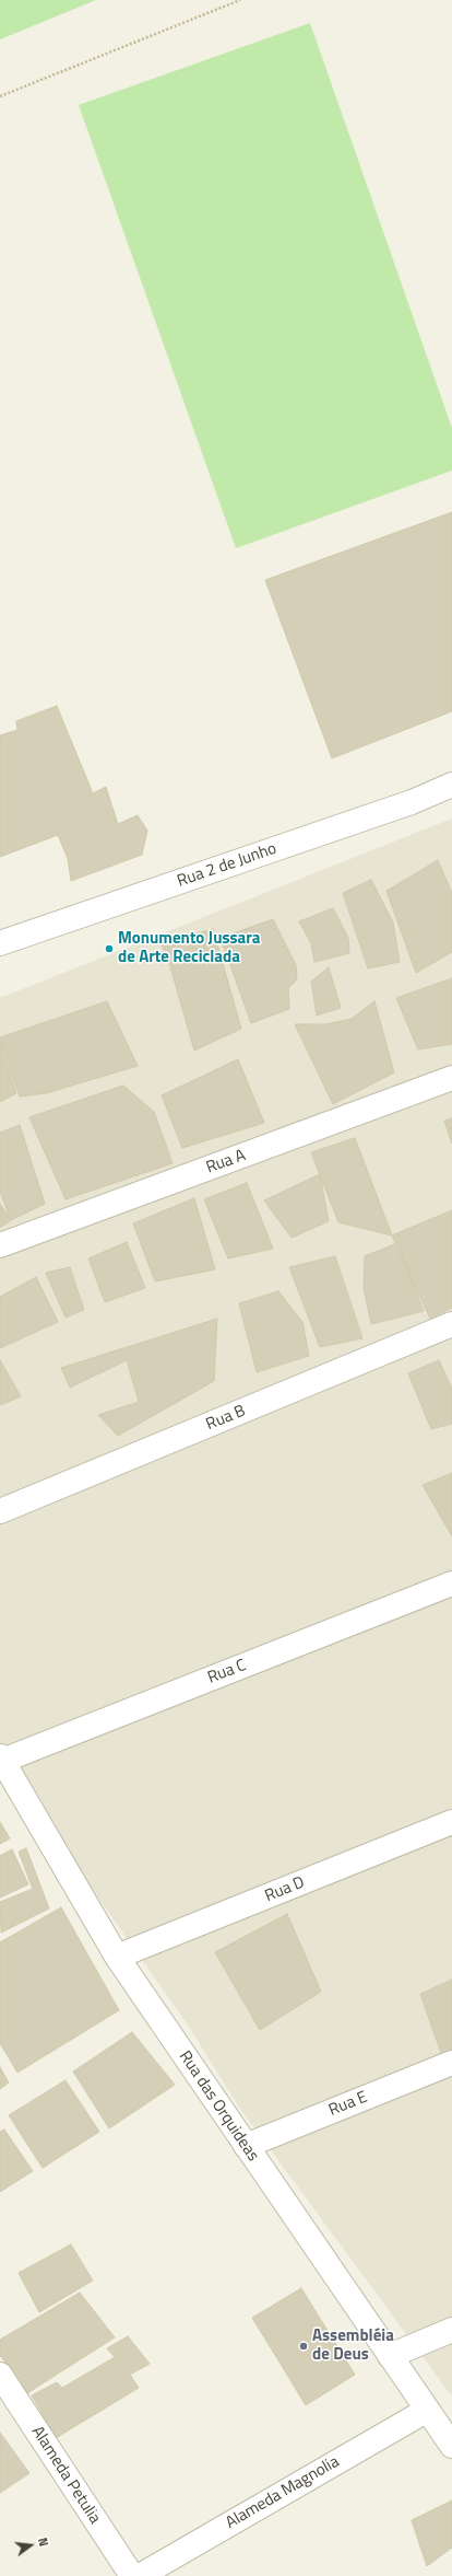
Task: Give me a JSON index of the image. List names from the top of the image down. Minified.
{"streets":{"street":["Rua 2 de Junho","Rua A","Rua B","Rua C","Rua D","Rua E","Rua das Orquideas","Alameda Petulia","Alameda Magnolia"]},"crossings":[["Rua C","Rua das Orquideas"],["Rua D","Rua das Orquideas"],["Rua E","Rua das Orquideas"],["Rua das Orquideas","Alameda Magnolia"]],"places":["Monumento Jussara de Arte Reciclada","Assembléia de Deus"],"north":"right"}
